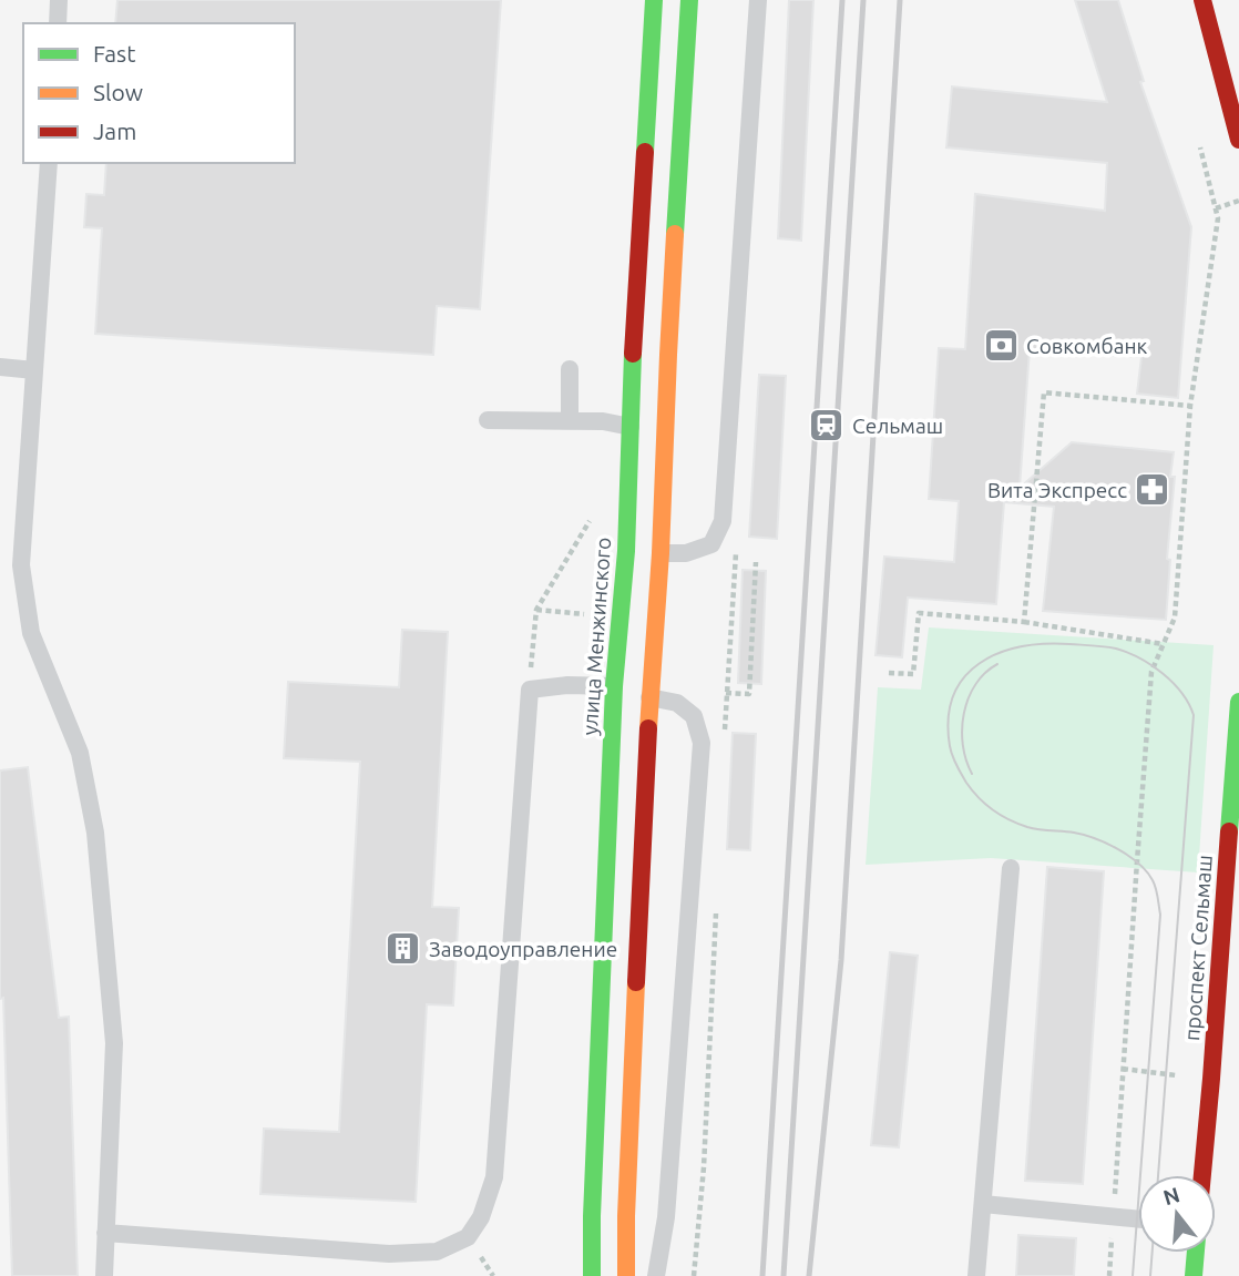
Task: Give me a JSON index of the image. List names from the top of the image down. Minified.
{"streets":{"main road":["улица Менжинского","проспект Сельмаш"]},"places":{"bank":["Совкомбанк"],"station":["Сельмаш"],"pharmacy":["Вита Экспресс"],"building":["Заводоуправление"]},"legend":["Fast","Slow","Jam"],"north":"top"}
